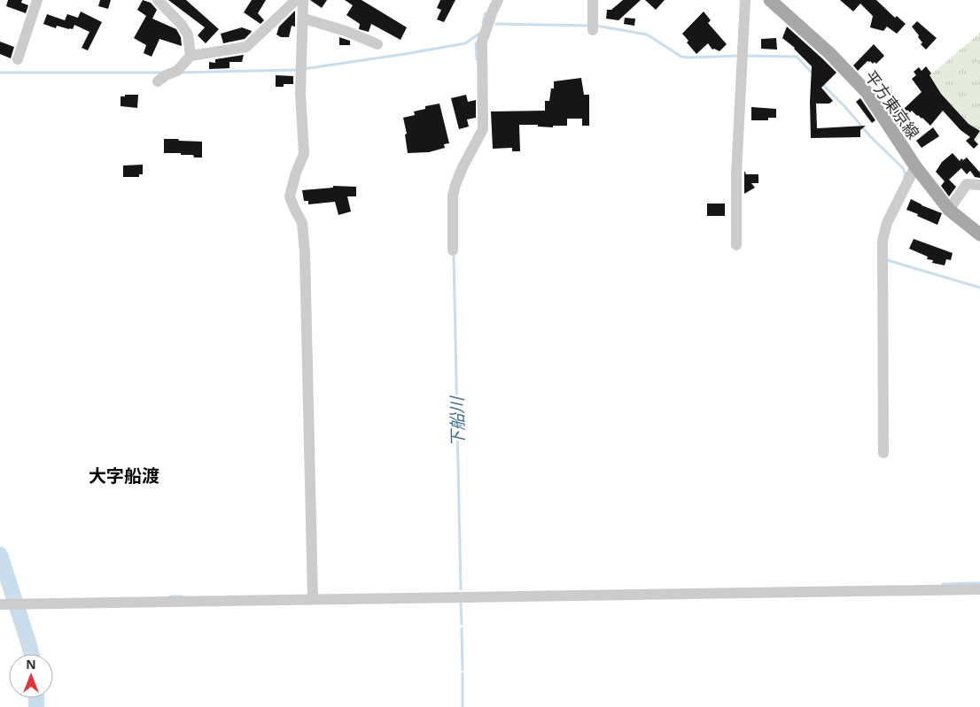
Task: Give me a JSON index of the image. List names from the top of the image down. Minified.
{"streets":{"main road":["平方東京線"]},"districts":["大字船渡"],"water":["下船川"],"north":"top"}
